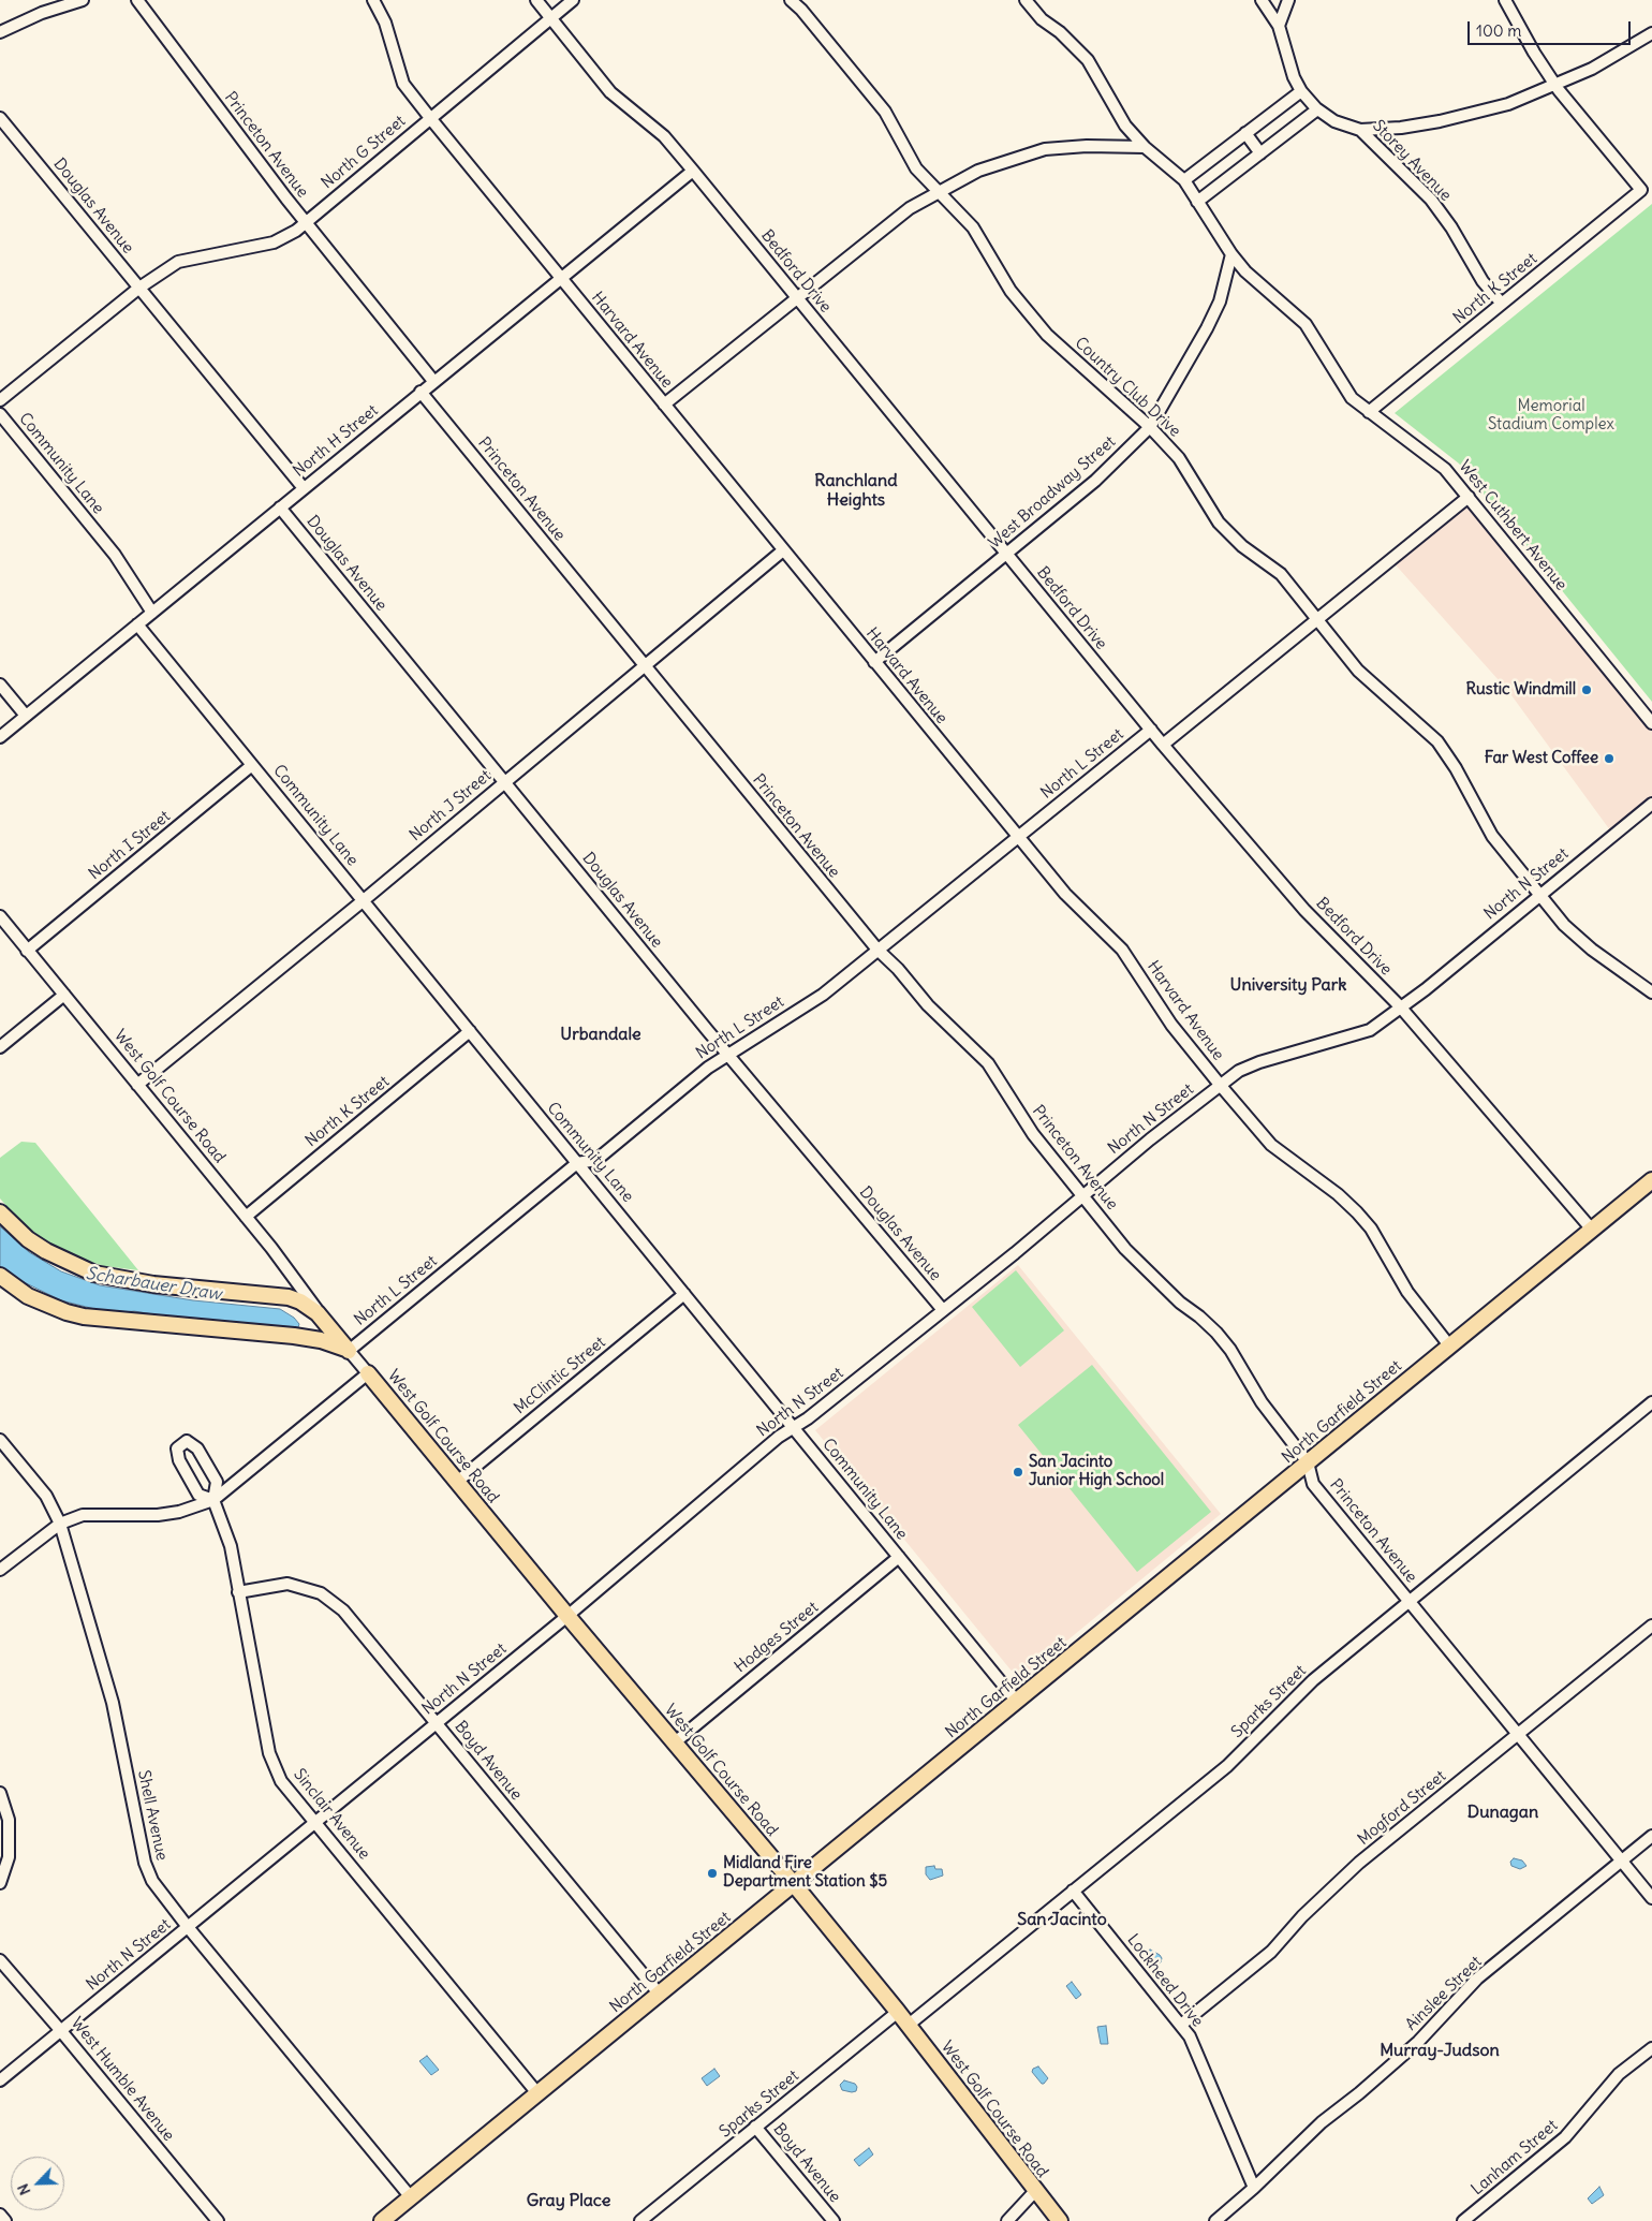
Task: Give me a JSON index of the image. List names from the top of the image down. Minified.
{"streets":{"main road":["West Golf Course Road","North Garfield Street"],"street":["Princeton Avenue","North G Street","Storey Avenue","Douglas Avenue","Bedford Drive","North K Street","Harvard Avenue","Country Club Drive","North H Street","Community Lane","West Broadway Street","West Cuthbert Avenue","North L Street","North J Street","North I Street","North N Street","McClintic Street","Hodges Street","Sparks Street","Boyd Avenue","Mogford Street","Sinclair Avenue","Shell Avenue","Lockheed Drive","Ainslee Street","West Humble Avenue","Lanham Street"]},"crossings":[["Princeton Avenue","North G Street"],["Princeton Avenue","North H Street"],["Princeton Avenue","North L Street"],["Princeton Avenue","North J Street"],["Princeton Avenue","North N Street"],["Princeton Avenue","North Garfield Street"],["Princeton Avenue","Sparks Street"],["Princeton Avenue","Mogford Street"],["Princeton Avenue","Ainslee Street"],["North G Street","Douglas Avenue"],["North G Street","Bedford Drive"],["North G Street","Harvard Avenue"],["Storey Avenue","North K Street"],["Douglas Avenue","North H Street"],["Douglas Avenue","North L Street"],["Douglas Avenue","North J Street"],["Douglas Avenue","North N Street"],["Bedford Drive","North H Street"],["Bedford Drive","West Broadway Street"],["Bedford Drive","North L Street"],["Bedford Drive","North N Street"],["Bedford Drive","North Garfield Street"],["North K Street","Community Lane"],["North K Street","West Cuthbert Avenue"],["North K Street","West Golf Course Road"],["Harvard Avenue","North H Street"],["Harvard Avenue","West Broadway Street"],["Harvard Avenue","North L Street"],["Harvard Avenue","North J Street"],["Harvard Avenue","North N Street"],["Harvard Avenue","North Garfield Street"],["Country Club Drive","West Broadway Street"],["Country Club Drive","North N Street"],["North H Street","Community Lane"],["Community Lane","North L Street"],["Community Lane","North J Street"],["Community Lane","North I Street"],["Community Lane","North N Street"],["Community Lane","McClintic Street"],["Community Lane","North Garfield Street"],["Community Lane","Hodges Street"],["West Broadway Street","West Cuthbert Avenue"],["North L Street","West Golf Course Road"],["North J Street","West Golf Course Road"],["North I Street","West Golf Course Road"],["North N Street","West Golf Course Road"],["North N Street","Boyd Avenue"],["North N Street","Sinclair Avenue"],["North N Street","Shell Avenue"],["North N Street","West Humble Avenue"],["West Golf Course Road","McClintic Street"],["West Golf Course Road","North Garfield Street"],["West Golf Course Road","Hodges Street"],["West Golf Course Road","Sparks Street"],["North Garfield Street","Boyd Avenue"],["North Garfield Street","Sinclair Avenue"],["North Garfield Street","Shell Avenue"],["Sparks Street","Boyd Avenue"],["Sparks Street","Lockheed Drive"],["Boyd Avenue","Sinclair Avenue"],["Mogford Street","Lockheed Drive"],["Lockheed Drive","Ainslee Street"]],"districts":["Ranchland Heights","University Park","Urbandale","Dunagan","San Jacinto","Murray-Judson","Gray Place"],"water":["Scharbauer Draw"],"parks":["Memorial Stadium Complex"],"places":["Rustic Windmill","Far West Coffee","San Jacinto Junior High School","Midland Fire Department Station $5"],"scale_bar":"100 m","north":"bottom left"}
